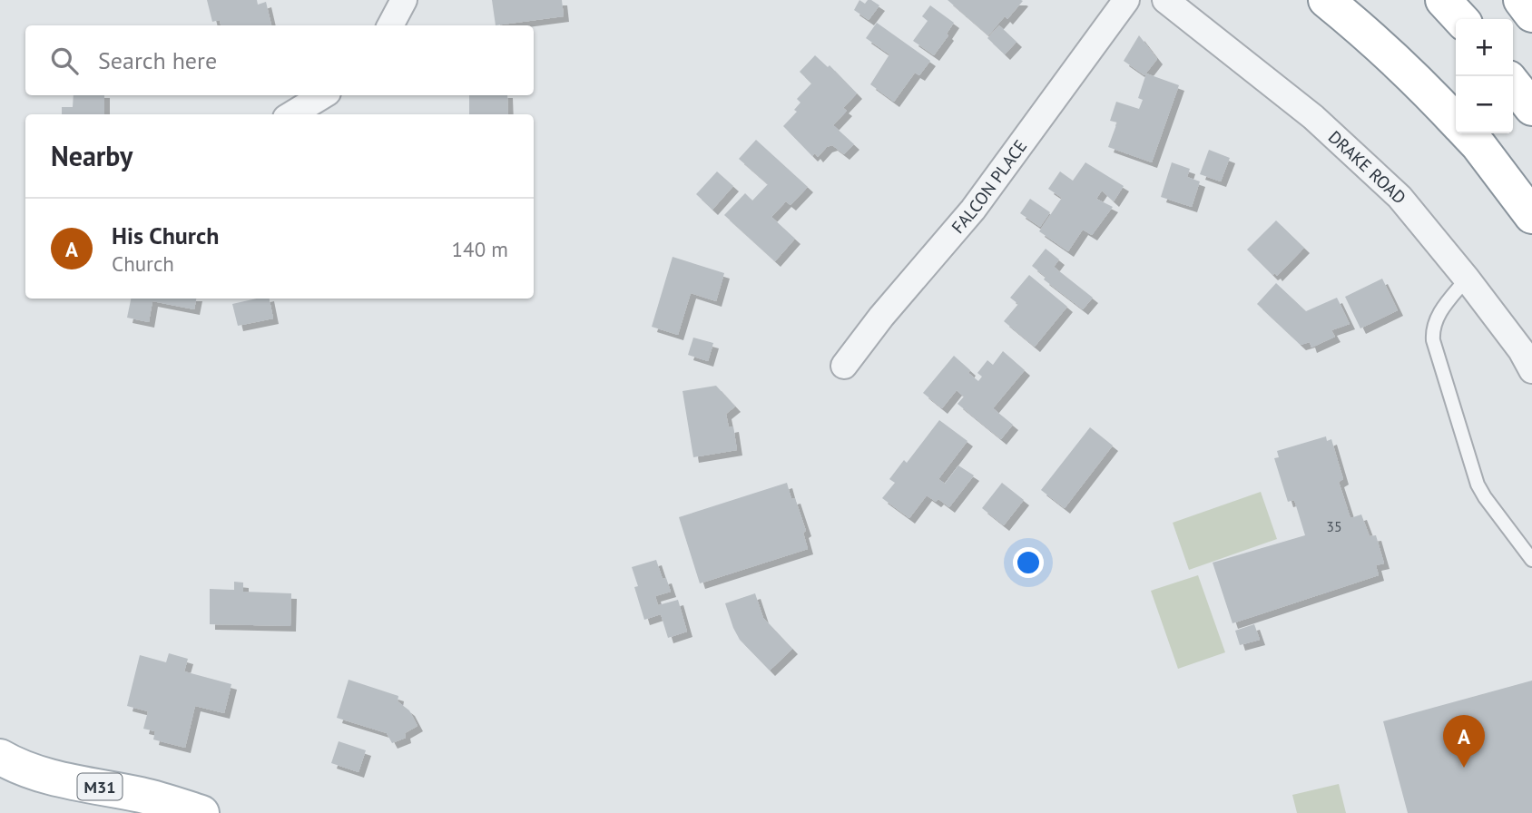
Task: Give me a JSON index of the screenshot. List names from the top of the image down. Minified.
{"streets":{"main road":["M31"],"street":["DRAKE ROAD","FALCON PLACE"]},"house_numbers":["35"],"page":{"map_buttons":["+","−"],"search":"Search here","heading":"Nearby","list":[{"mark":"A","name":"His Church","note":"Church","value":"140 m"}],"pins":"A"}}
